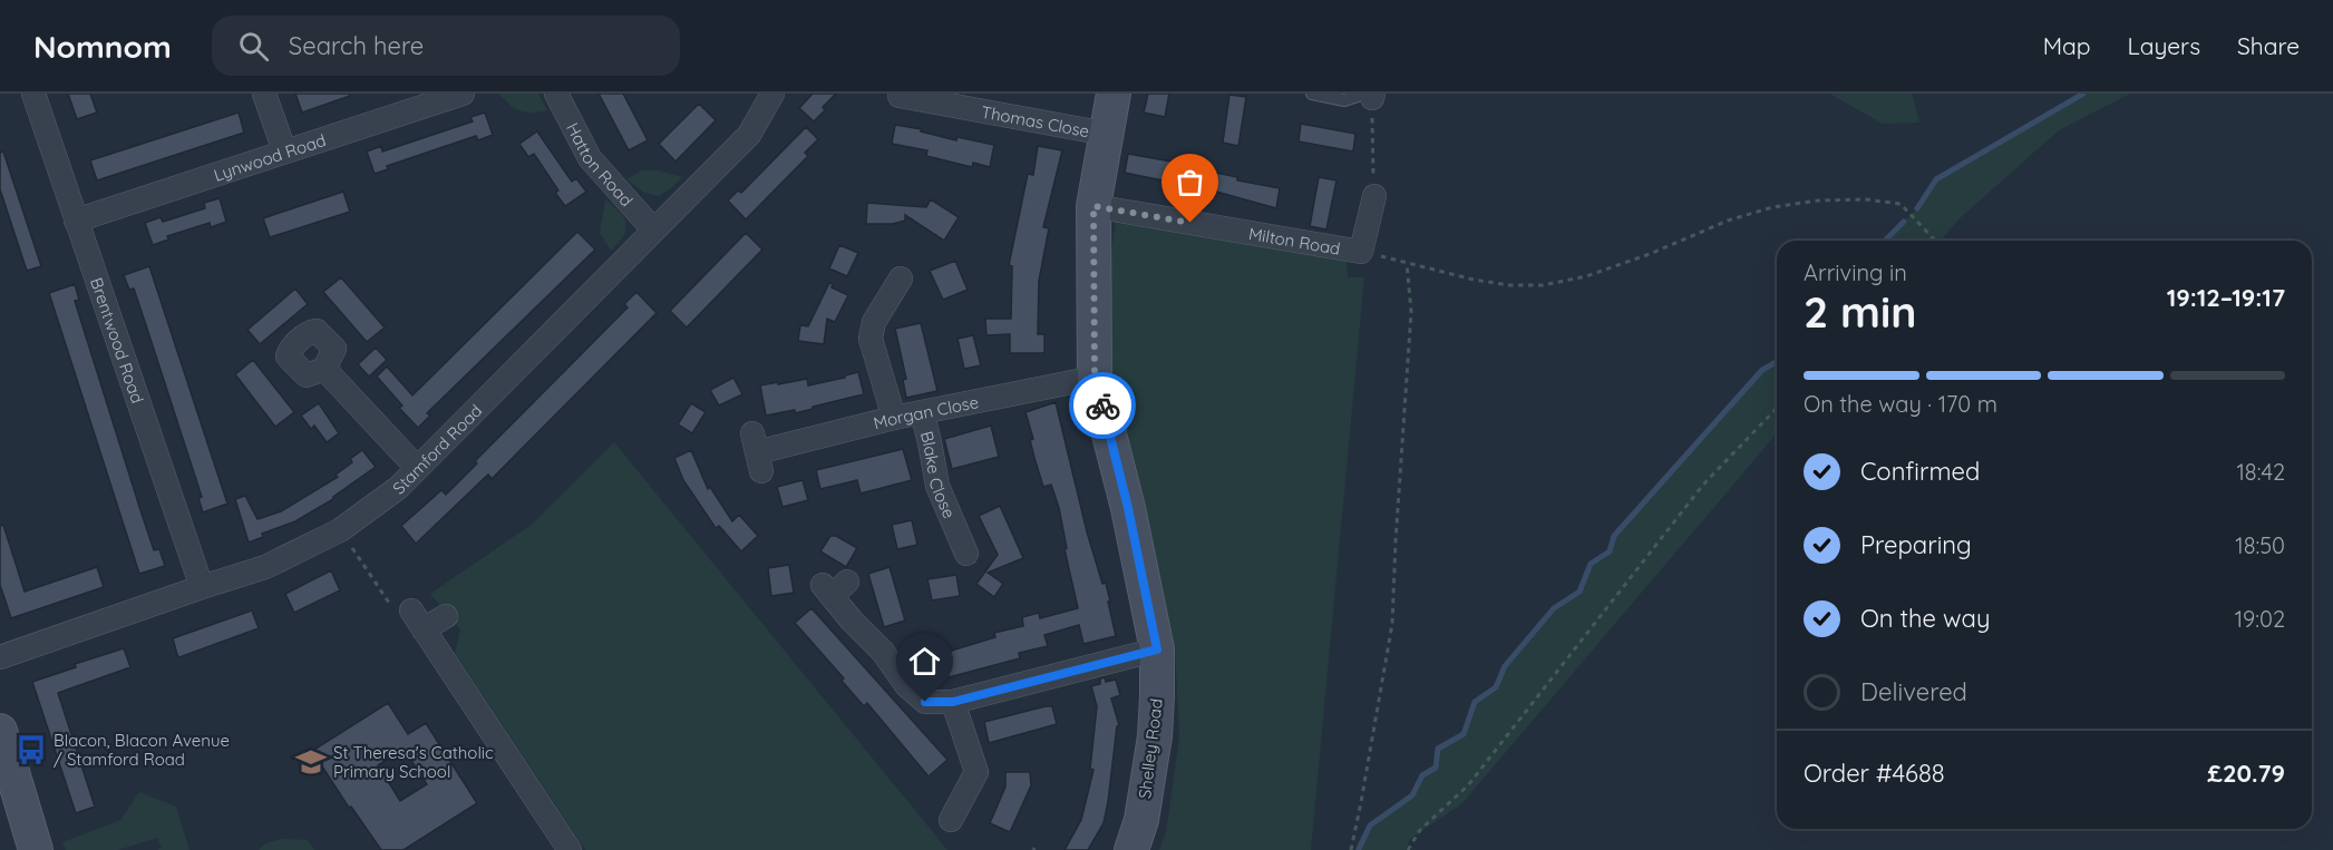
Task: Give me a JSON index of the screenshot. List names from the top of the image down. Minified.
{"streets":{"street":["Thomas Close","Lynwood Road","Hatton Road","Milton Road","Brentwood Road","Morgan Close","Stamford Road","Blake Close","Shelley Road"]},"crossings":[["Thomas Close","Shelley Road"],["Lynwood Road","Brentwood Road"],["Hatton Road","Stamford Road"],["Milton Road","Shelley Road"],["Brentwood Road","Stamford Road"],["Morgan Close","Blake Close"],["Morgan Close","Shelley Road"]],"places":{"bus stop":["Blacon, Blacon Avenue / Stamford Road"],"school or university":["St Theresa's Catholic Primary School"]},"page":{"header":"Nomnom","search":"Search here","nav":["Map","Layers","Share"],"heading":["2 min","Arriving in","19:12–19:17"],"panel":["Order #4688","£20.79"],"bar":"On the way · 170 m","list":[["Confirmed","18:42"],["Preparing","18:50"],["On the way","19:02"],"Delivered"]}}
